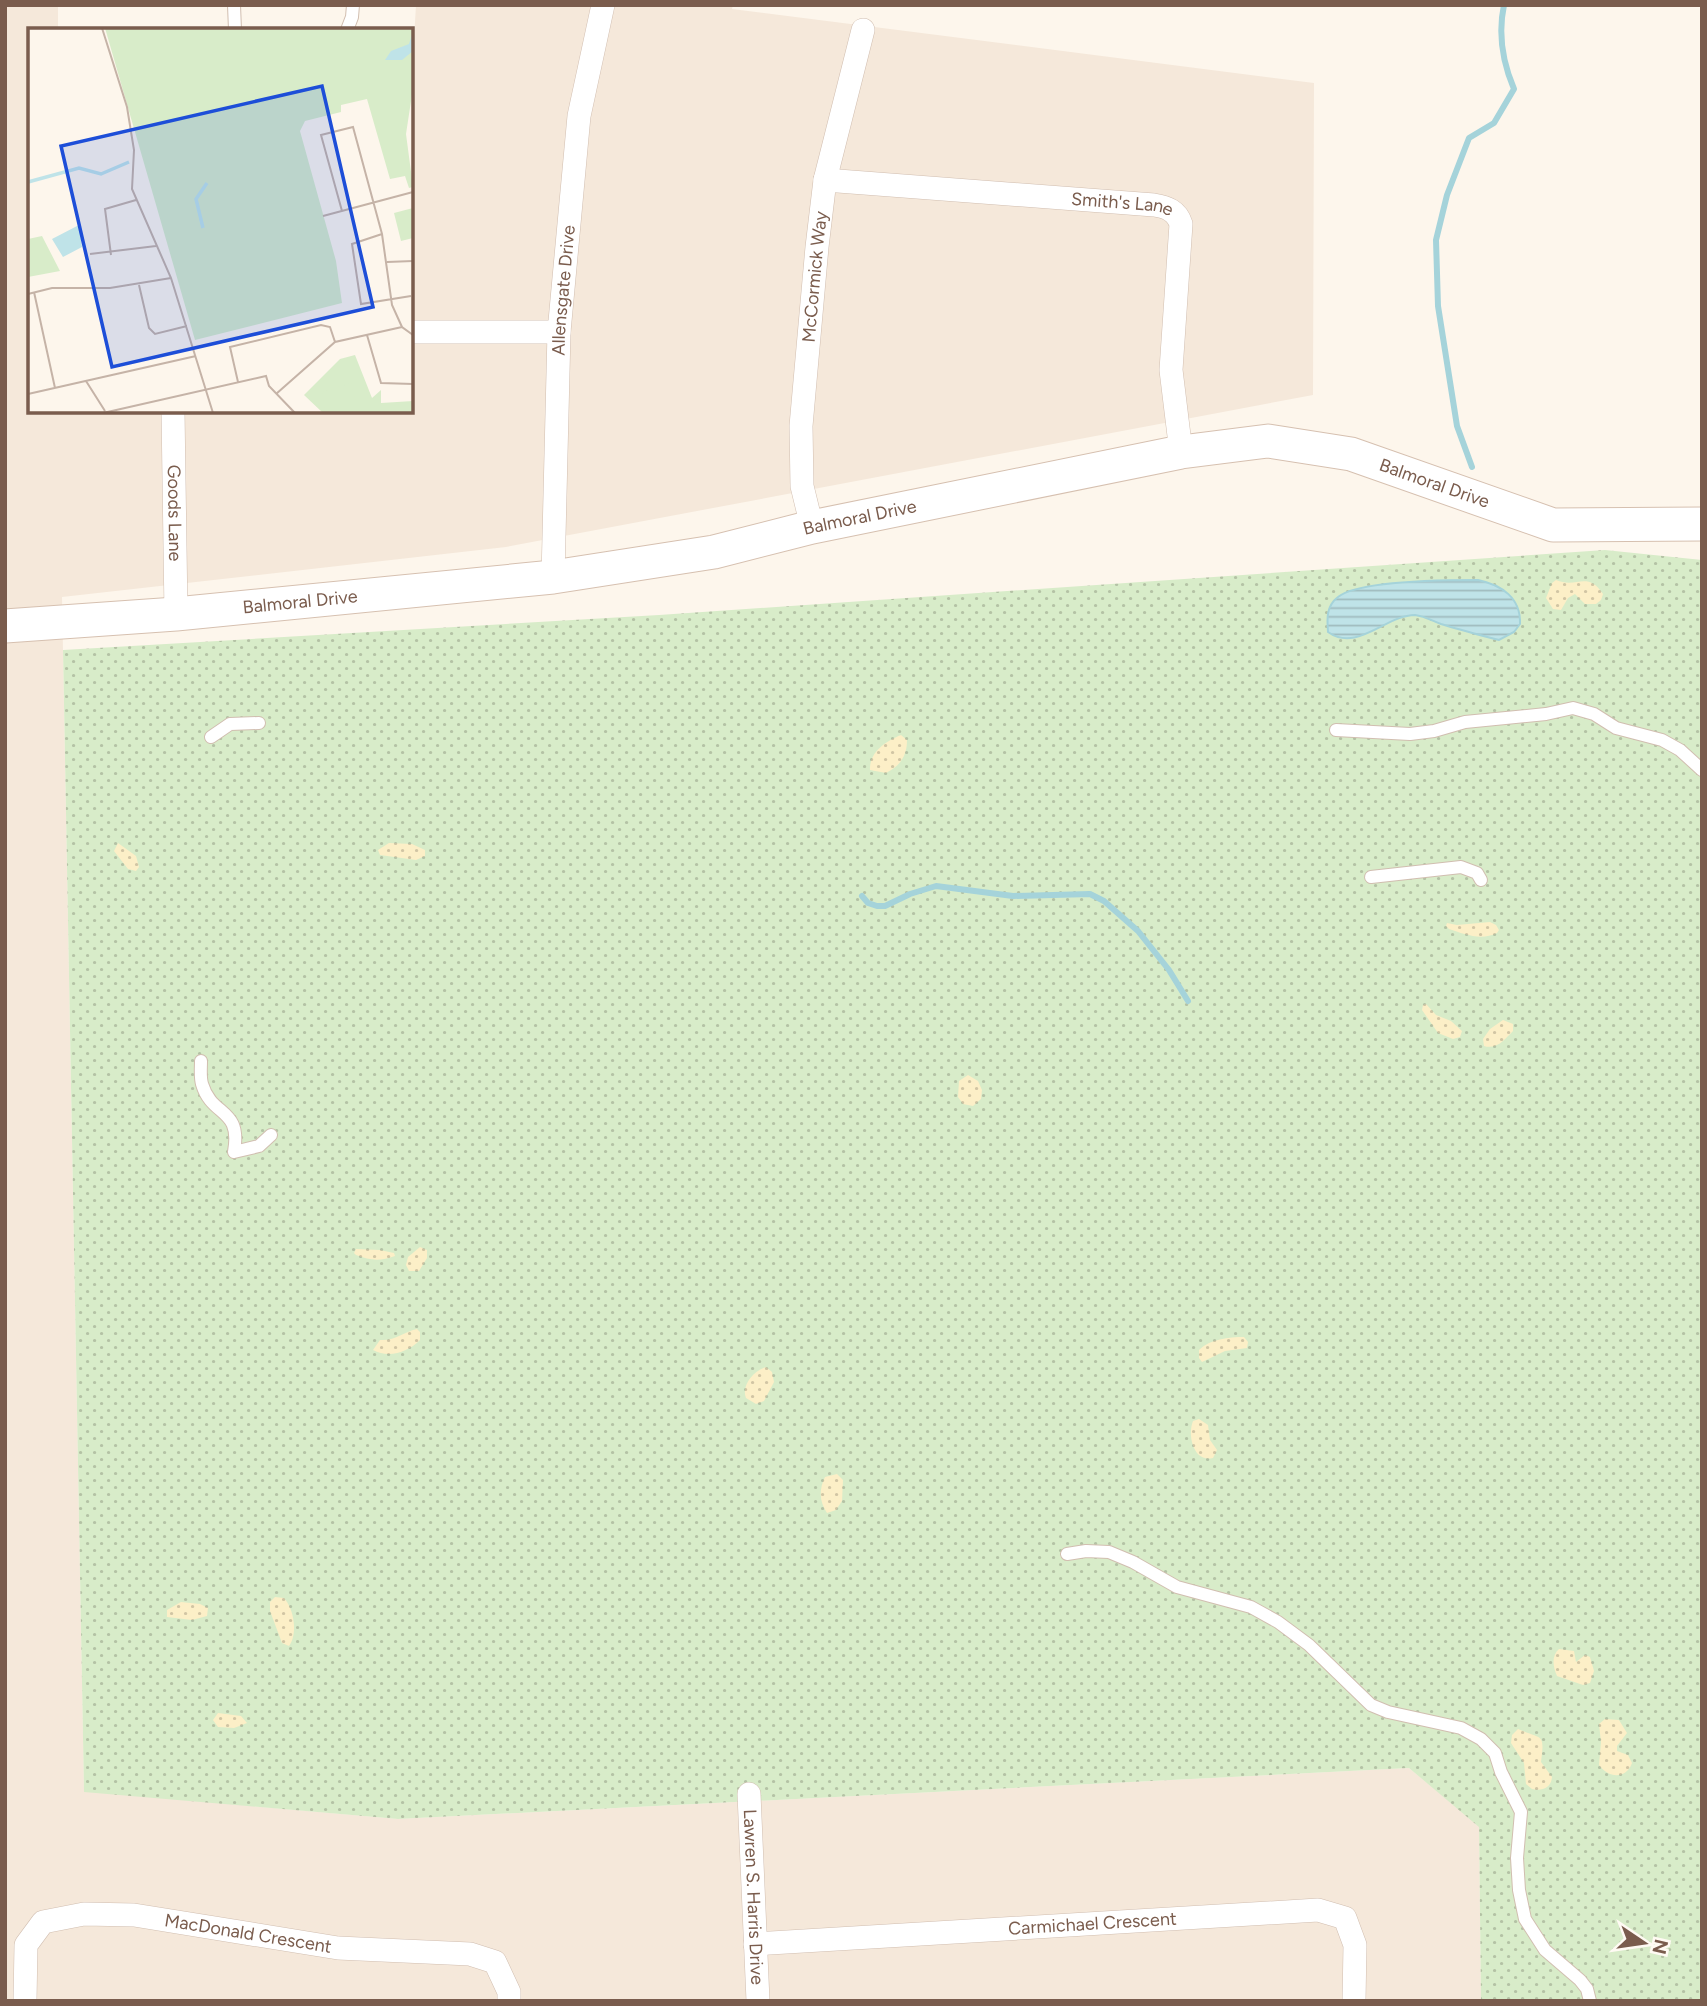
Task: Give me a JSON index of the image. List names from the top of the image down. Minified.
{"streets":{"street":["Smith's Lane","McCormick Way","Allensgate Drive","Balmoral Drive","Goods Lane","Lawren S. Harris Drive","Carmichael Crescent","MacDonald Crescent"]},"crossings":[["Smith's Lane","McCormick Way"],["Smith's Lane","Balmoral Drive"],["McCormick Way","Balmoral Drive"],["Allensgate Drive","Balmoral Drive"],["Balmoral Drive","Goods Lane"],["Lawren S. Harris Drive","Carmichael Crescent"]],"north":"right"}
